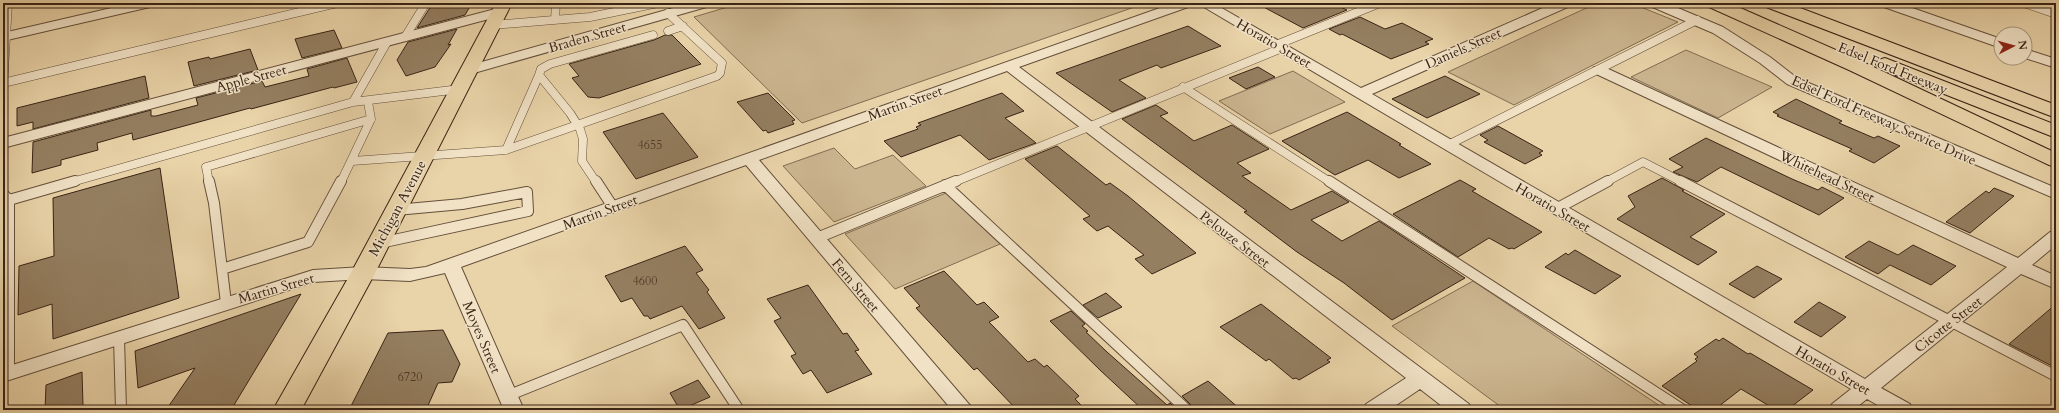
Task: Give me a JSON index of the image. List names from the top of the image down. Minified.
{"streets":{"main road":["Edsel Ford Freeway","Michigan Avenue"],"street":["Braden Street","Horatio Street","Daniels Street","Apple Street","Martin Street","Edsel Ford Freeway Service Drive","Whitehead Street","Pelouze Street","Fern Street","Cicotte Street","Moyes Street"]},"crossings":[["Braden Street","Michigan Avenue"],["Horatio Street","Daniels Street"],["Horatio Street","Cicotte Street"],["Apple Street","Michigan Avenue"],["Martin Street","Michigan Avenue"],["Martin Street","Pelouze Street"],["Martin Street","Fern Street"],["Martin Street","Moyes Street"],["Whitehead Street","Cicotte Street"]],"house_numbers":["4655","4600","6720"],"north":"right"}
